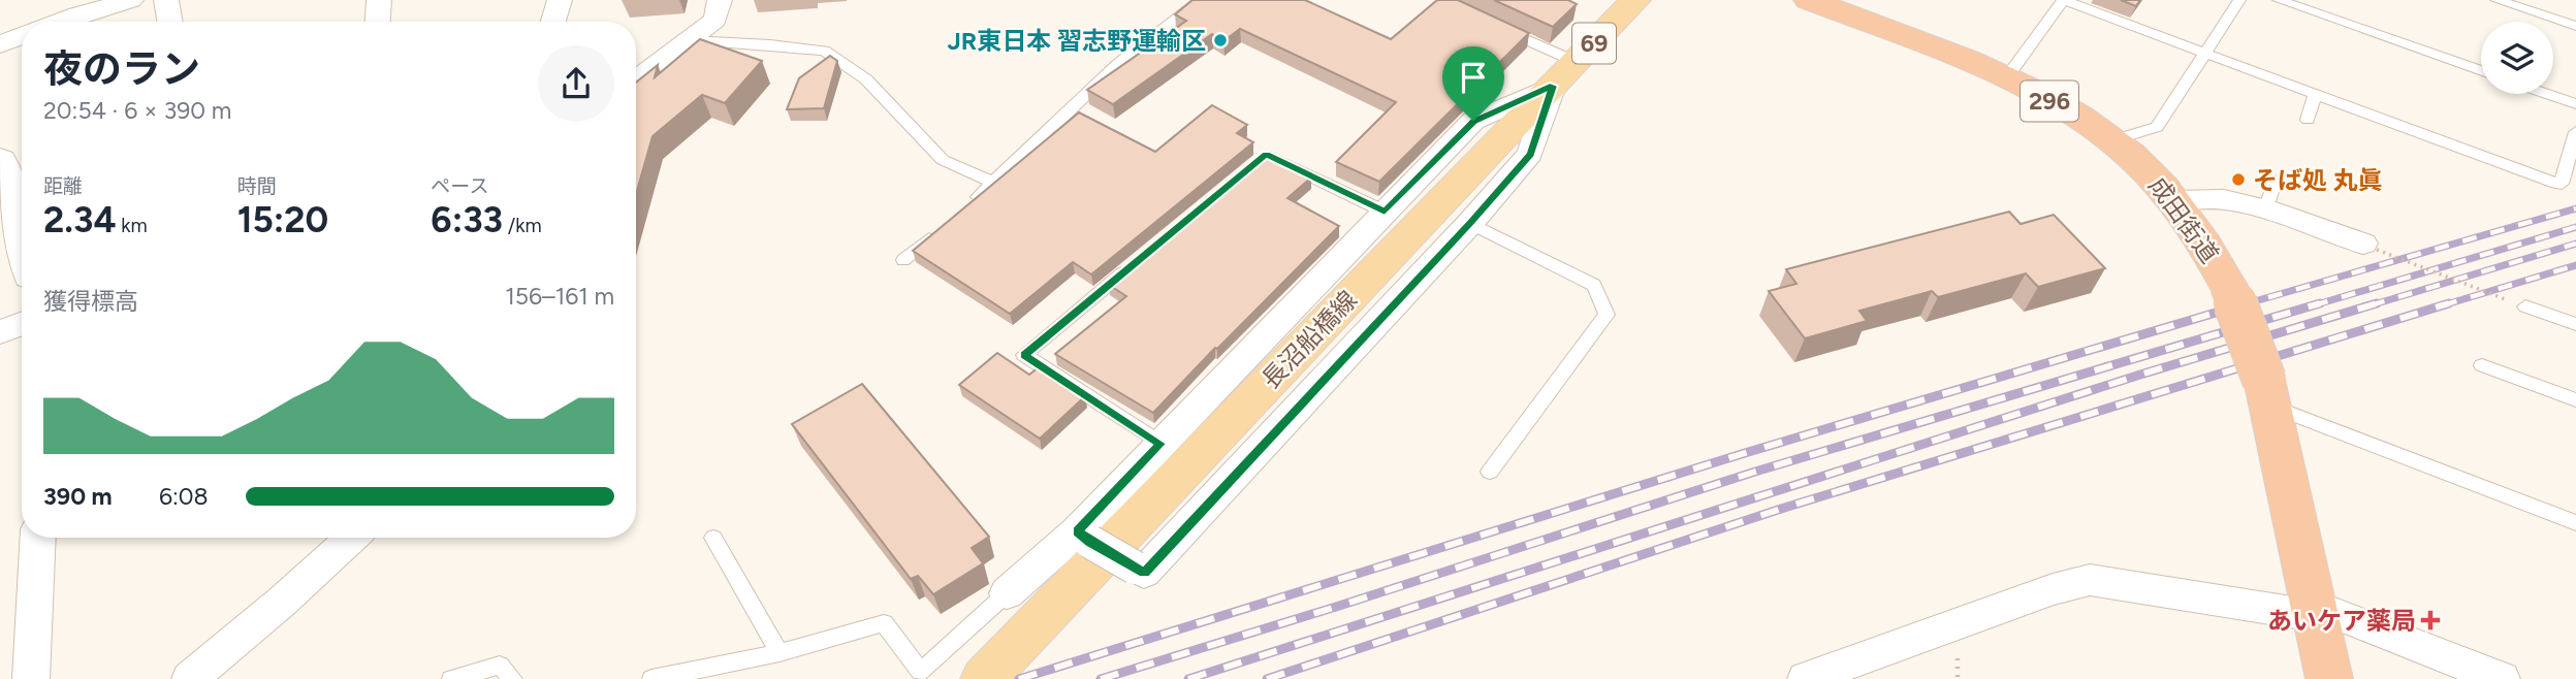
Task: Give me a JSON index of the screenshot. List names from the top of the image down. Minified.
{"streets":{"highway":["296","成田街道"],"main road":["69","長沼船橋線"]},"places":{"other":["JR東日本 習志野運輸区","そば処 丸眞"],"health":["あいケア薬局"]},"page":{"heading":["夜のラン","20:54 · 6 × 390 m"],"stats":[["距離","2.34 km"],["時間","15:20"],["ペース","6:33 /km"]],"chart":["獲得標高","156–161 m"],"list":[{"name":"390 m","note":"6:08"}]}}
